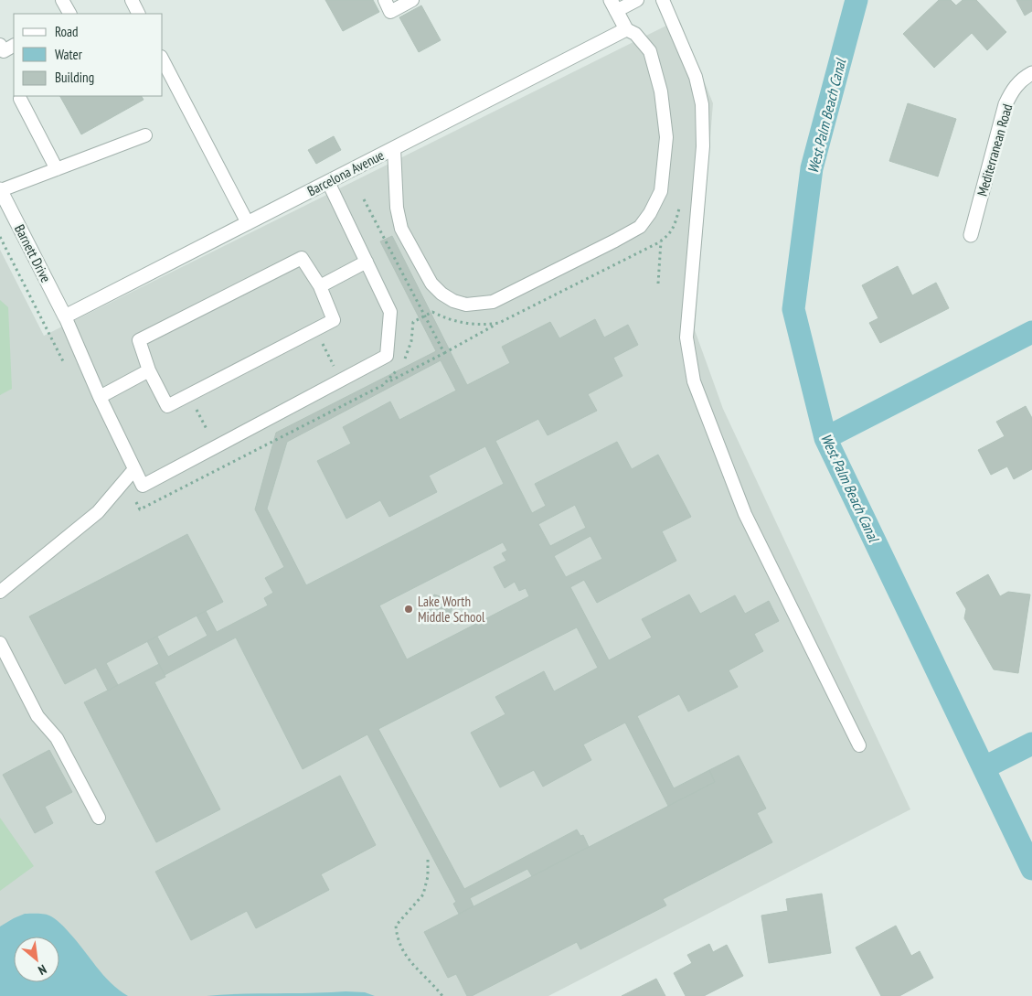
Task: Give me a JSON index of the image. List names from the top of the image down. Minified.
{"streets":{"street":["Mediterranean Road","Barcelona Avenue","Barnett Drive"]},"crossings":[["Barcelona Avenue","Barnett Drive"]],"water":["West Palm Beach Canal"],"places":["Lake Worth Middle School"],"legend":["Road","Water","Building"],"north":"bottom right"}
